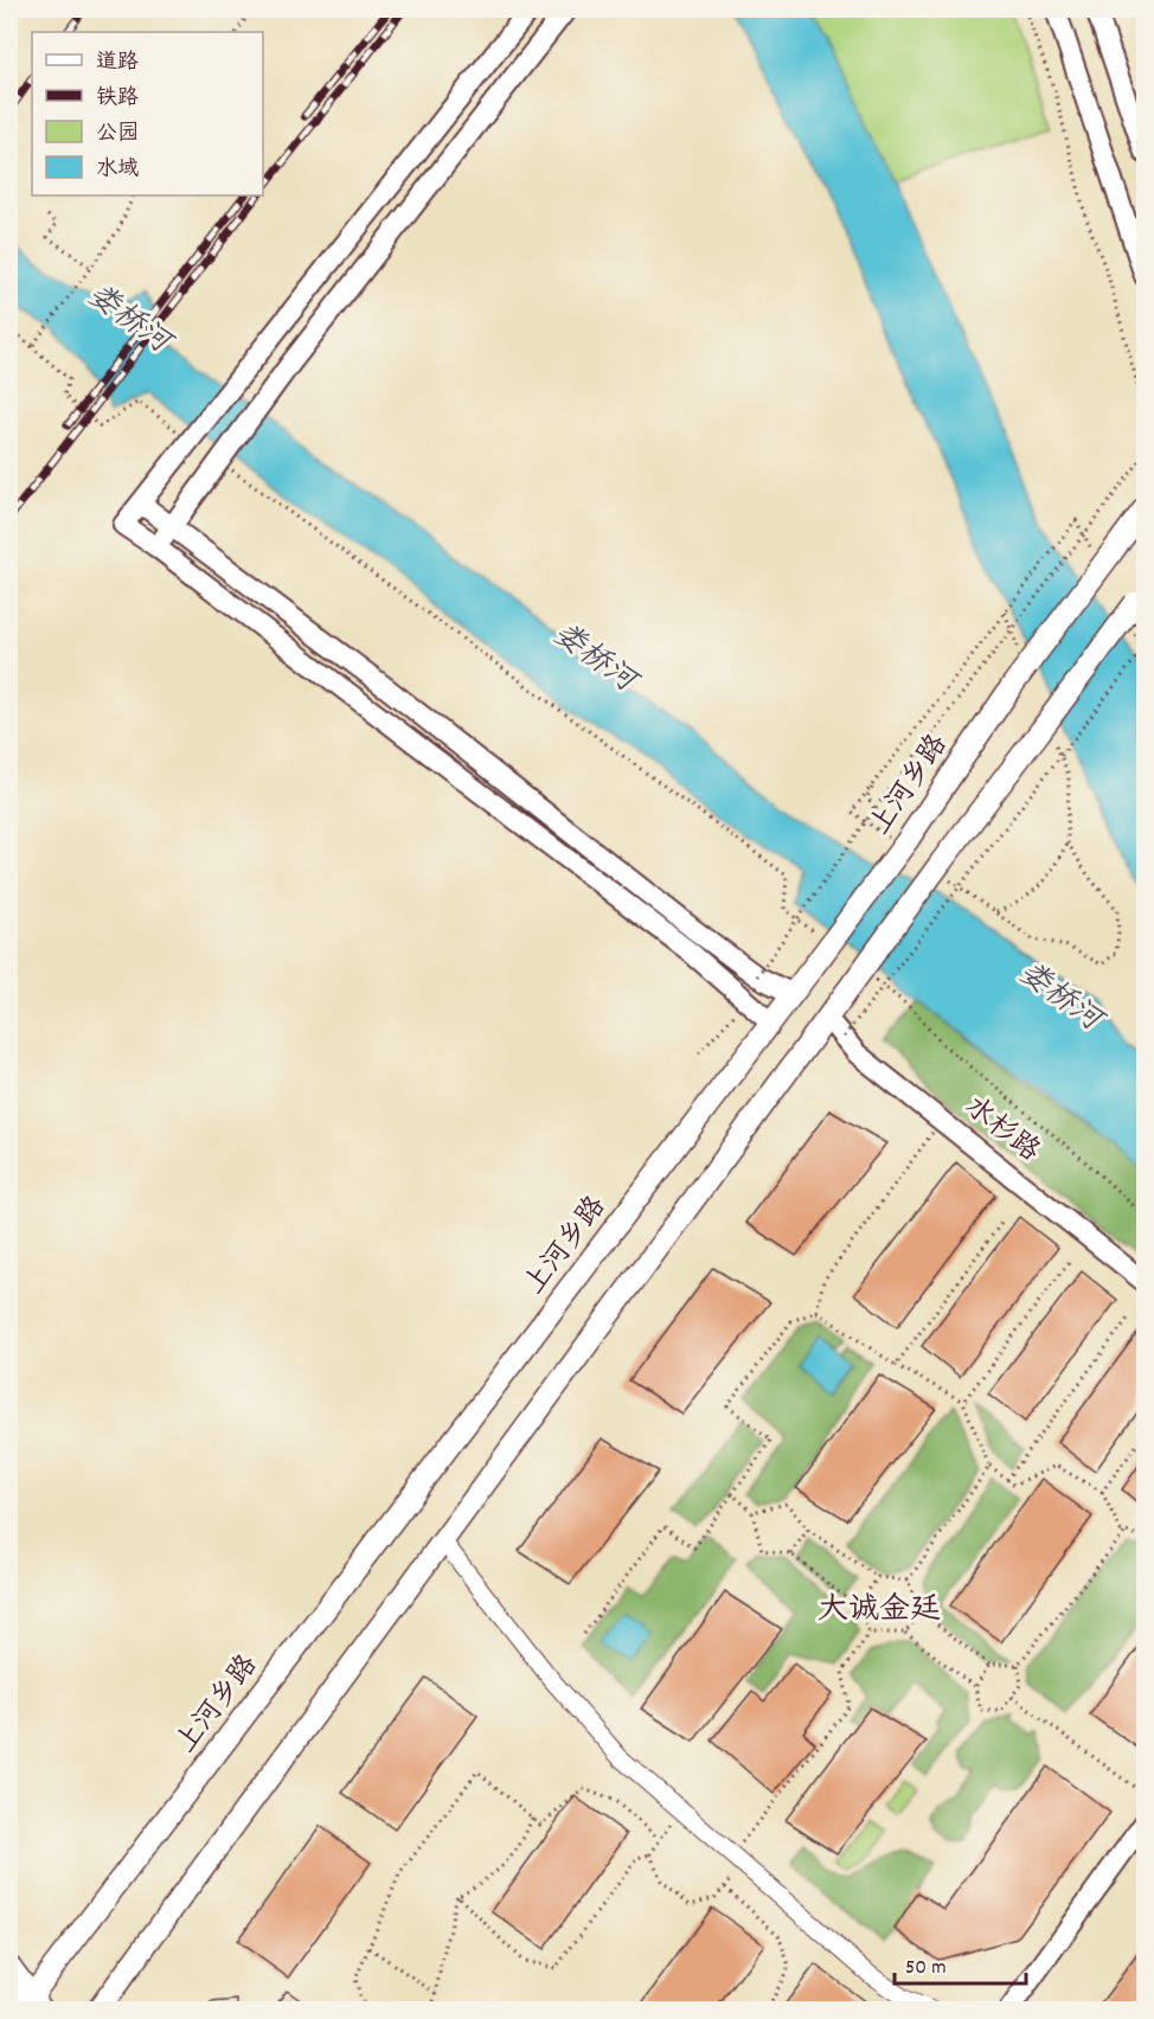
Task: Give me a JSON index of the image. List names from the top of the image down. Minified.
{"streets":{"main road":["上河乡路"],"street":["水杉路"]},"districts":["大诚金廷"],"water":["娄桥河"],"legend":["道路","铁路","公园","水域"],"scale_bar":"50 m"}
